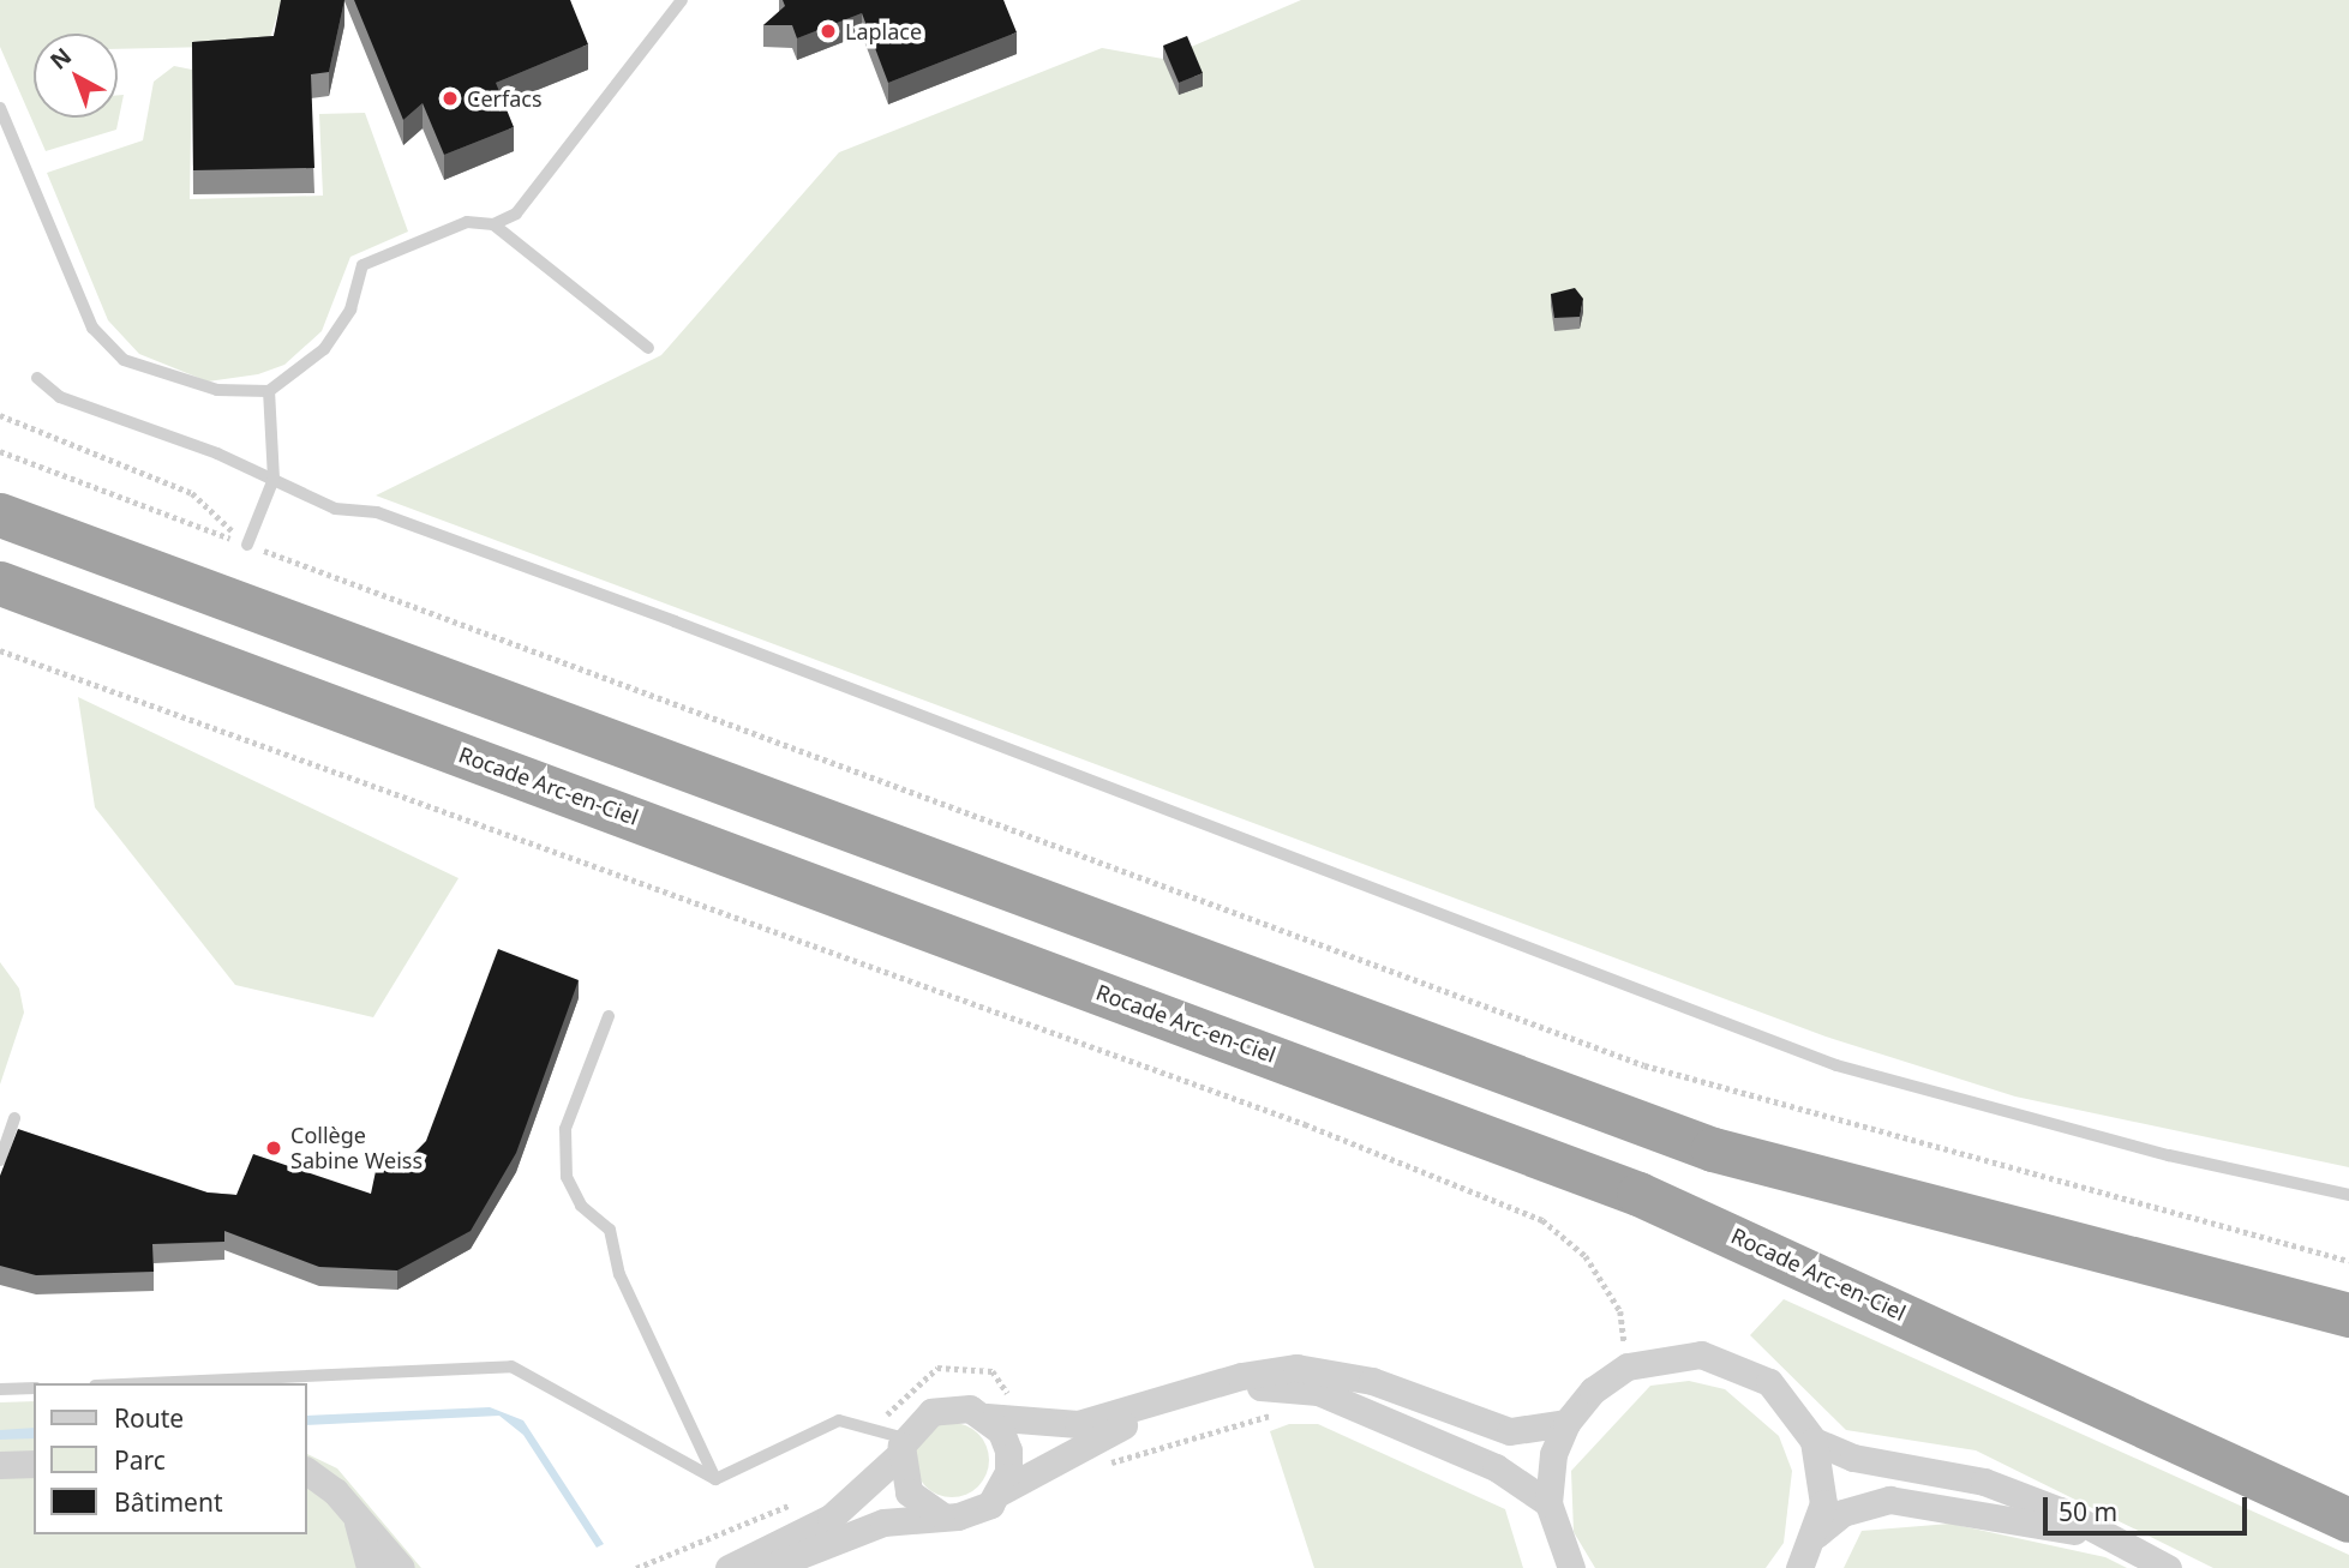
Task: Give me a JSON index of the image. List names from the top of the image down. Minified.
{"streets":{"highway":["Rocade Arc-en-Ciel"]},"places":["Laplace","Cerfacs","Collège Sabine Weiss"],"legend":["Route","Parc","Bâtiment"],"scale_bar":"50 m","north":"top left"}
